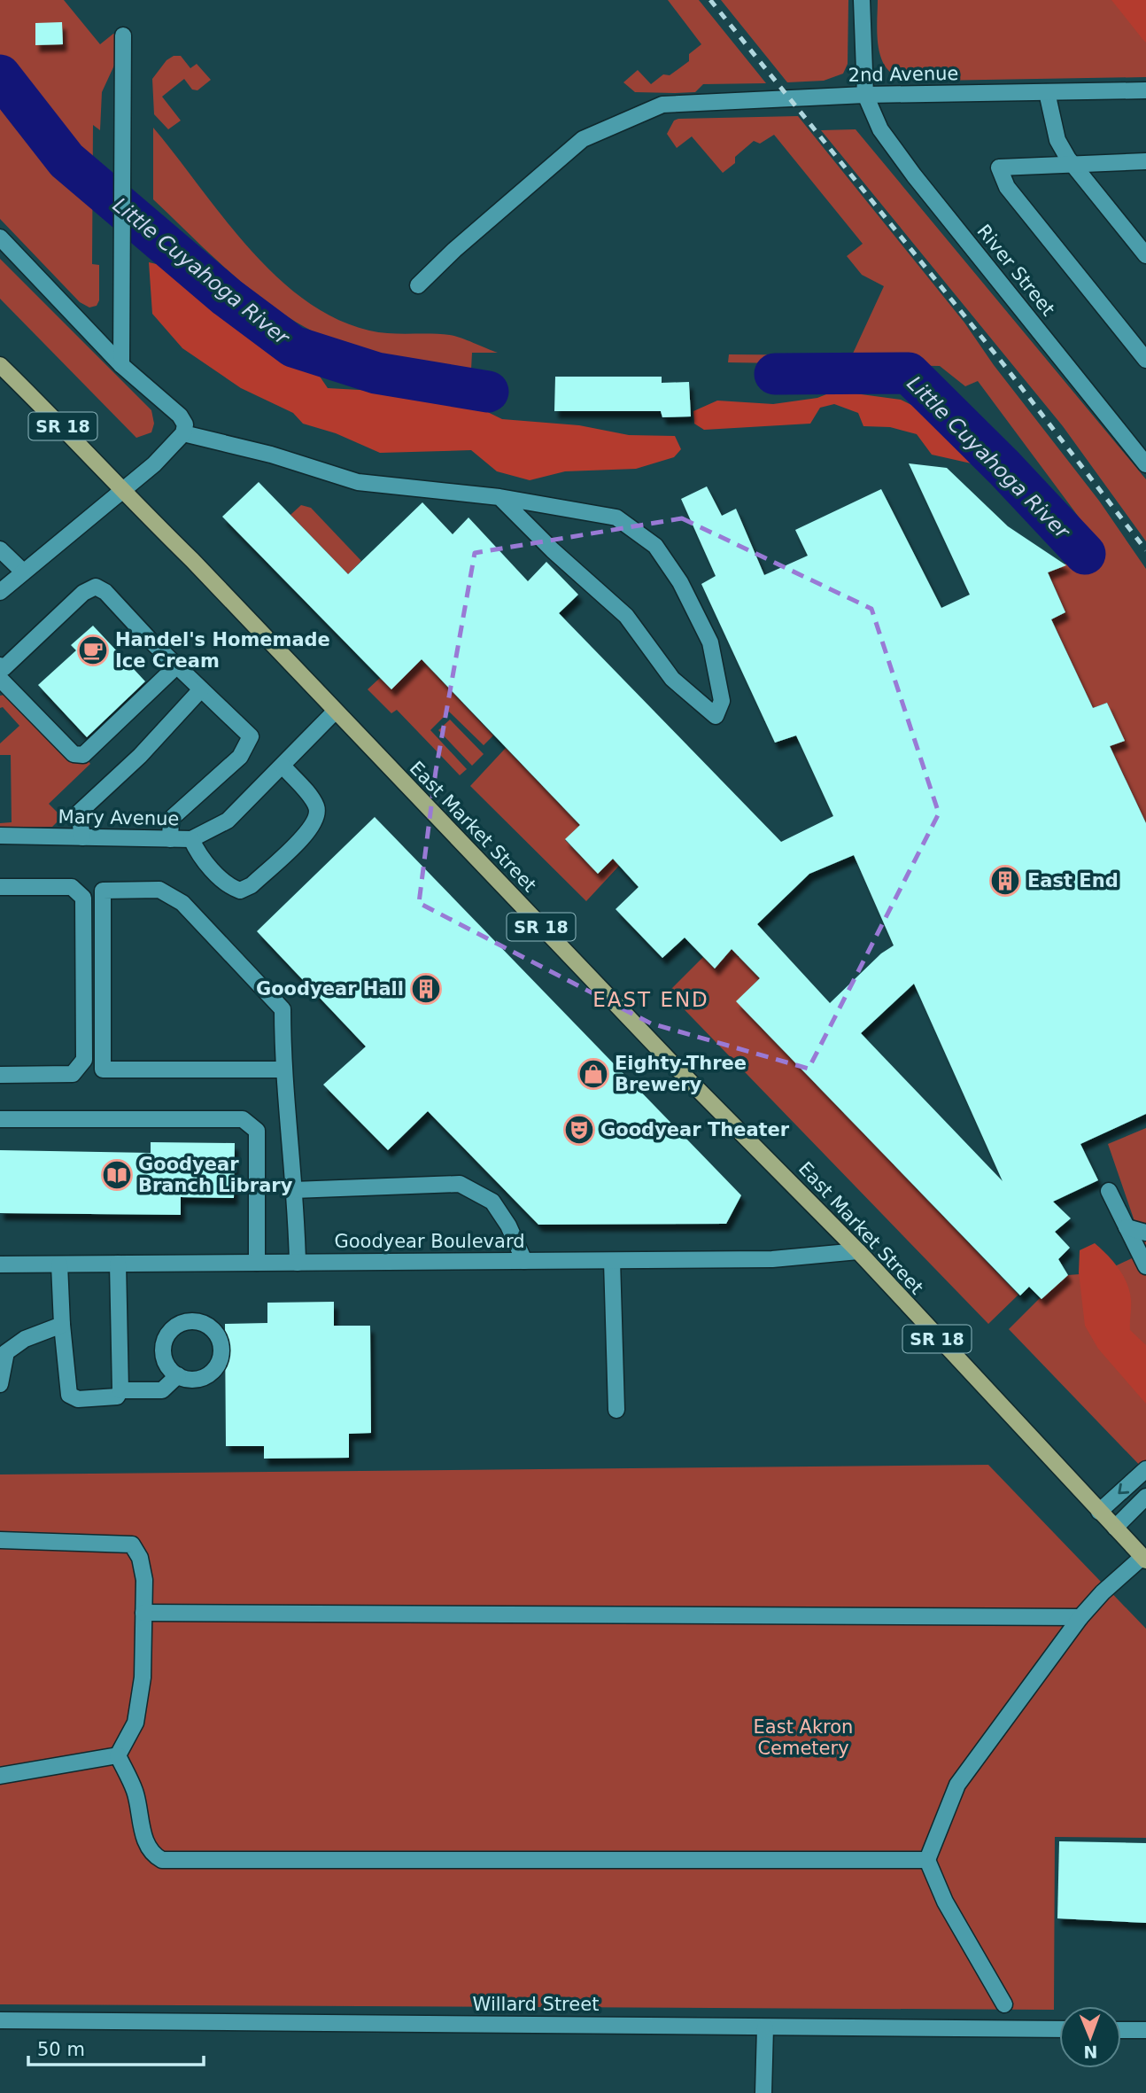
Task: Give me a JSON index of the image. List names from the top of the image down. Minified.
{"streets":{"main road":["SR 18","East Market Street"],"street":["2nd Avenue","River Street","Mary Avenue","Goodyear Boulevard","Willard Street"]},"crossings":[["2nd Avenue","River Street"],["Mary Avenue","East Market Street"],["East Market Street","Goodyear Boulevard"]],"districts":["EAST END"],"water":["Little Cuyahoga River"],"parks":["East Akron Cemetery"],"places":{"cafe":["Handel's Homemade Ice Cream"],"building":["East End","Goodyear Hall"],"shop":["Eighty-Three Brewery"],"theatre":["Goodyear Theater"],"library":["Goodyear Branch Library"]},"scale_bar":"50 m","north":"bottom"}
